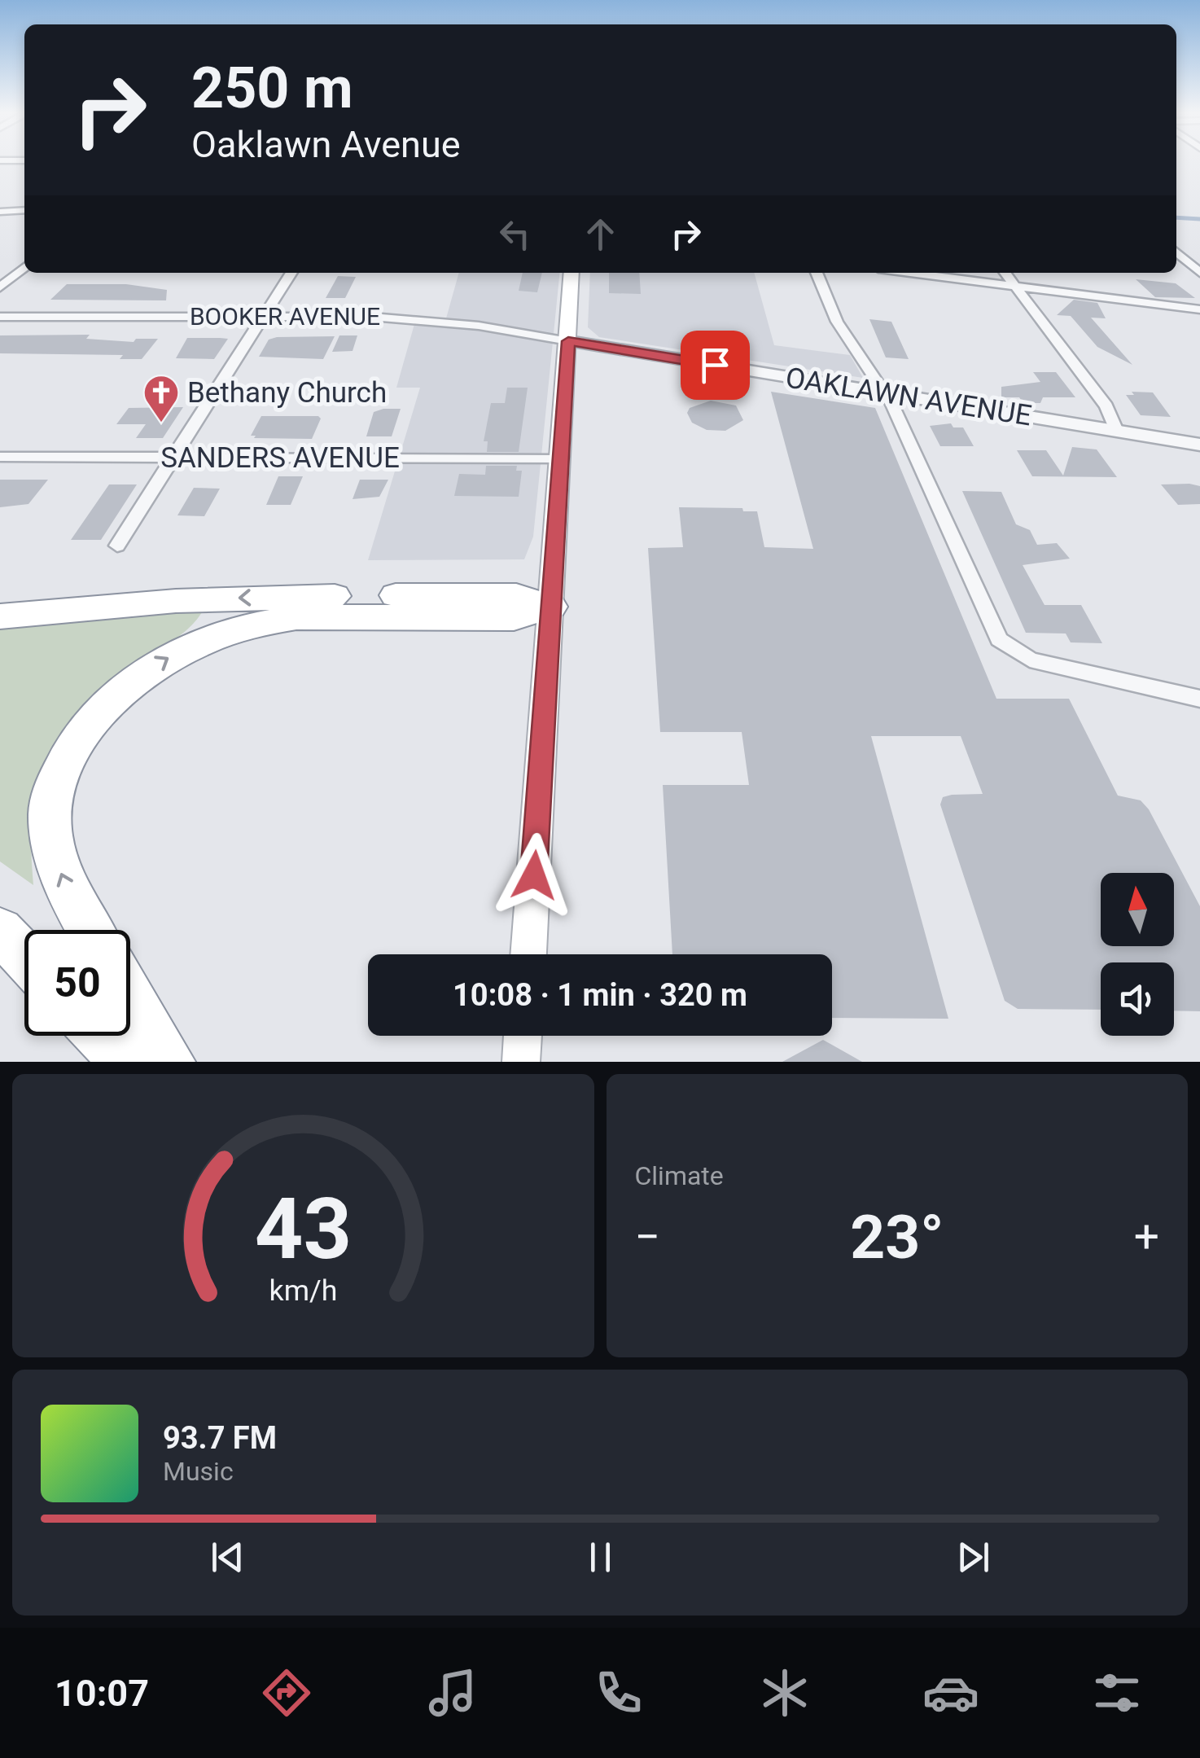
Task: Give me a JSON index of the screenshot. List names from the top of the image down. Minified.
{"streets":{"street":["BOOKER AVENUE","OAKLAWN AVENUE","SANDERS AVENUE"]},"crossings":[["BOOKER AVENUE","OAKLAWN AVENUE"]],"places":{"church":["Bethany Church"]},"north":"top","page":{"turn":["250 m","Oaklawn Avenue"],"limit":"50","trip":"10:08 · 1 min · 320 m","tile":"Climate","heat":["−","23°","+"],"song":["93.7 FM","Music"],"tabs":"10:07","gauge":["43","km/h"]}}
